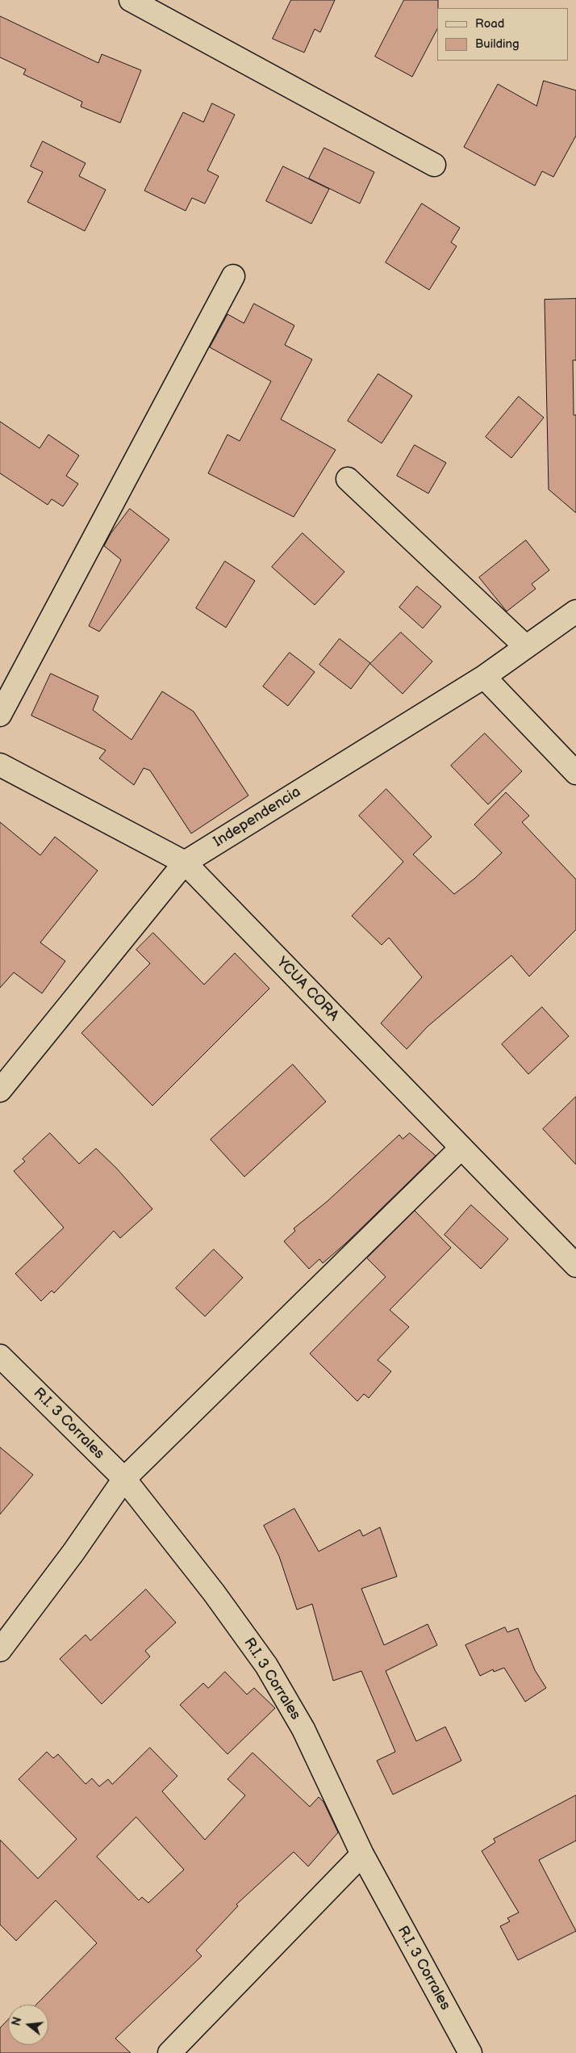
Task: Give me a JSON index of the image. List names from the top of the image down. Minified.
{"streets":{"street":["Independencia","YCUA CORA","R.I. 3 Corrales"]},"crossings":[["Independencia","YCUA CORA"]],"legend":["Road","Building"],"north":"left"}
